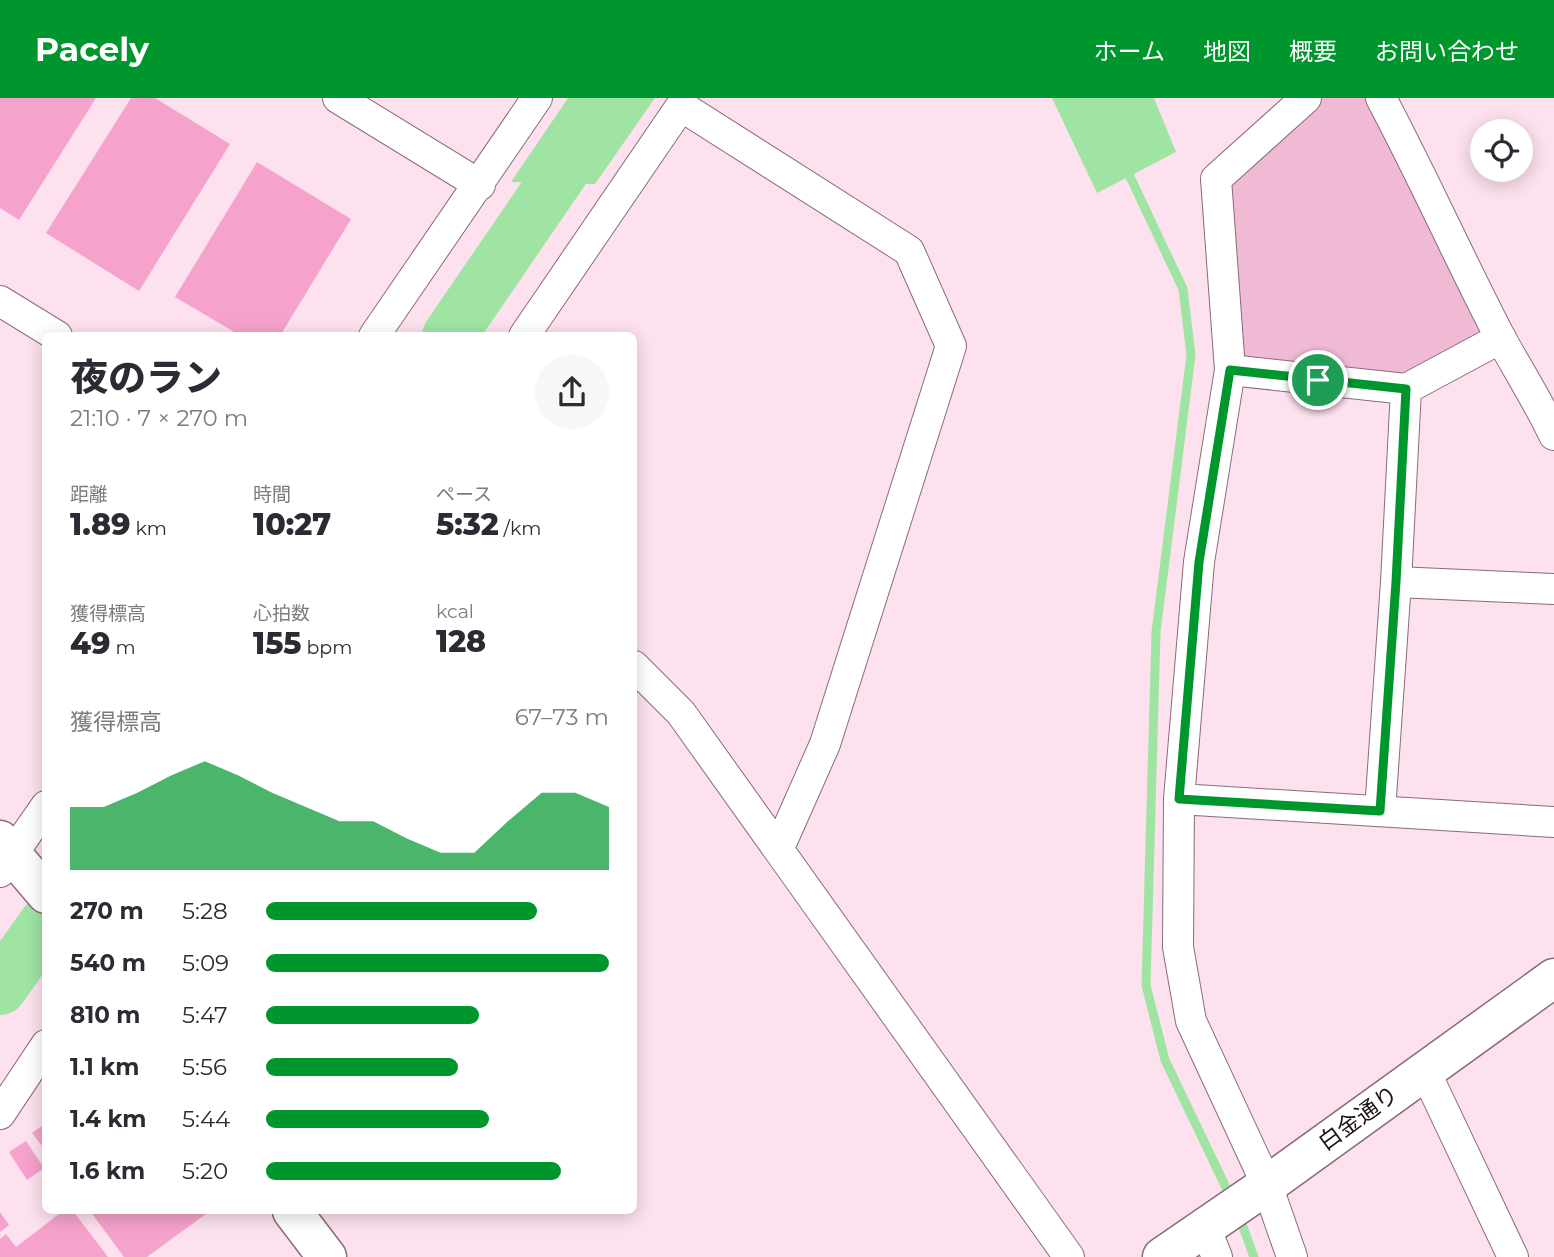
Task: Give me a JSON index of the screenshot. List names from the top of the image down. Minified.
{"streets":{"street":["白金通り"]},"page":{"header":"Pacely","nav":["ホーム","地図","概要","お問い合わせ"],"heading":["夜のラン","21:10 · 7 × 270 m"],"stats":[["距離","1.89 km"],["時間","10:27"],["ペース","5:32 /km"],["獲得標高","49 m"],["心拍数","155 bpm"],["kcal","128"]],"chart":["獲得標高","67–73 m"],"list":[{"name":"270 m","note":"5:28"},{"name":"540 m","note":"5:09"},{"name":"810 m","note":"5:47"},{"name":"1.1 km","note":"5:56"},{"name":"1.4 km","note":"5:44"},{"name":"1.6 km","note":"5:20"}]}}
